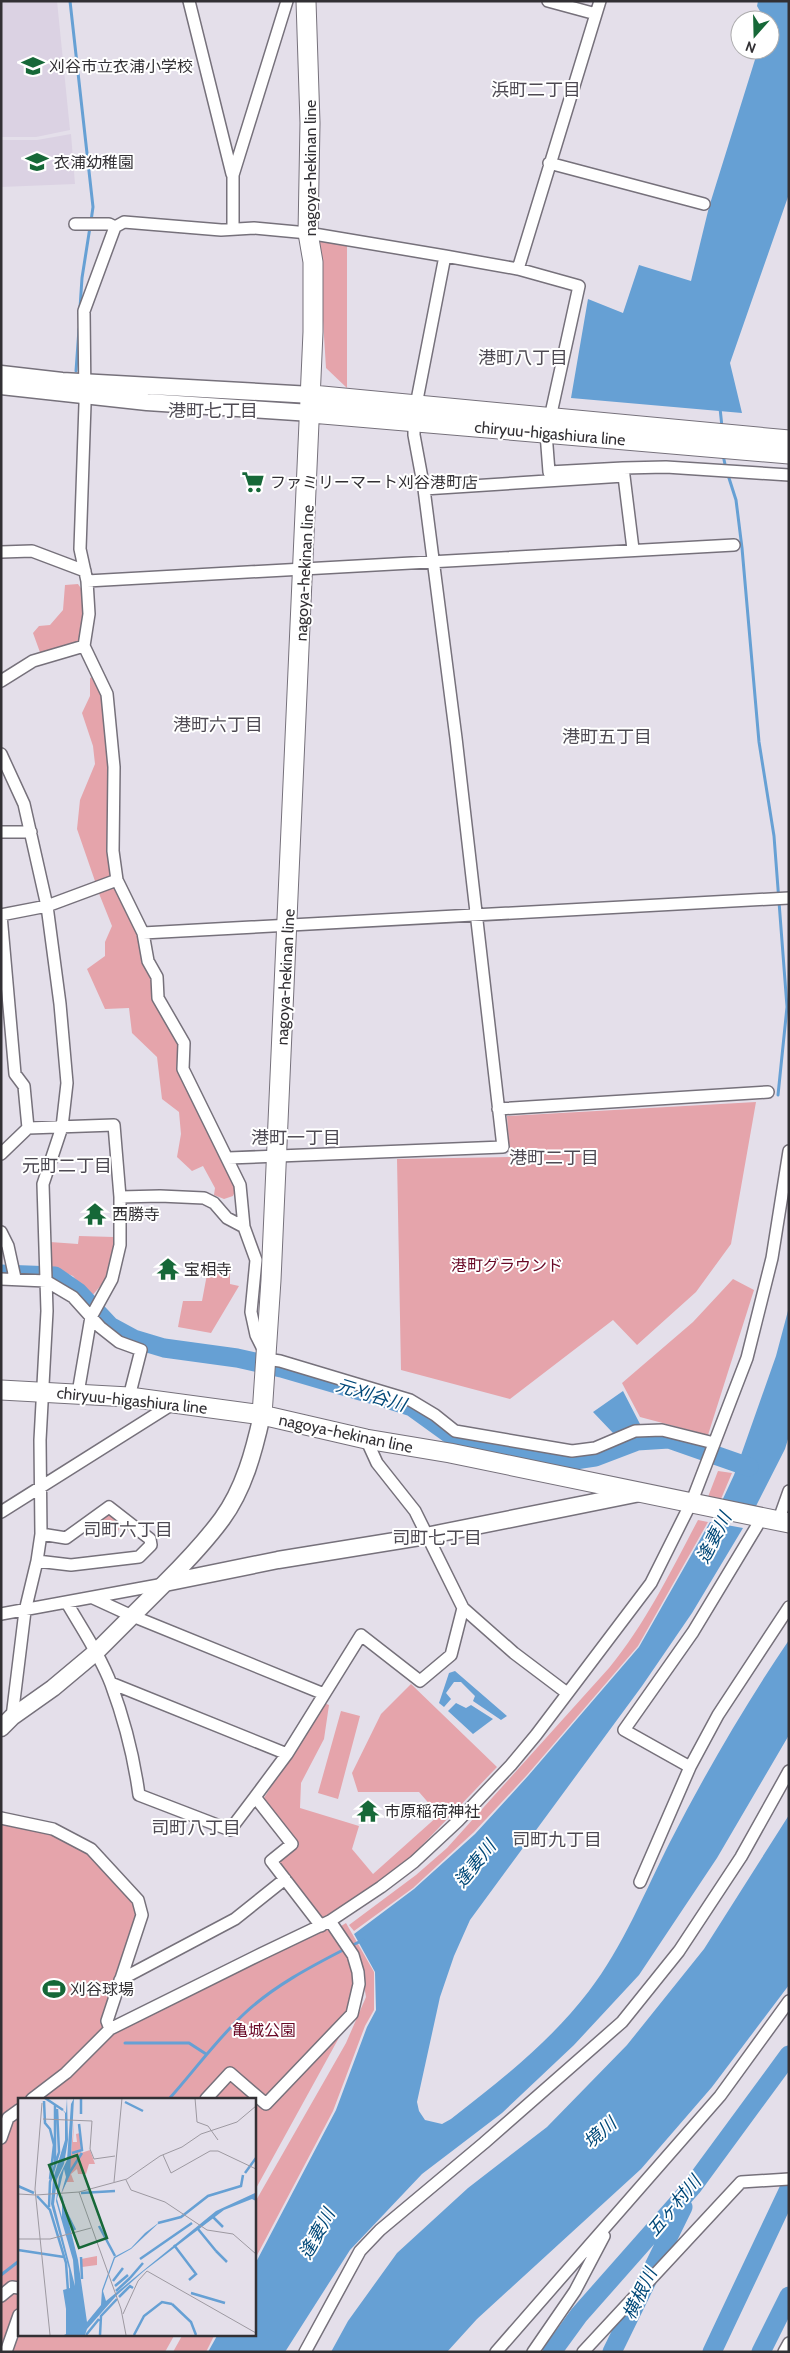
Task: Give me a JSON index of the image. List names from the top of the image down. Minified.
{"streets":{"main road":["nagoya-hekinan line","chiryuu-higashiura line"]},"crossings":[["nagoya-hekinan line","chiryuu-higashiura line"]],"districts":["浜町二丁目","港町八丁目","港町七丁目","港町六丁目","港町五丁目","港町一丁目","港町二丁目","元町二丁目","司町六丁目","司町七丁目","司町八丁目","司町九丁目"],"water":["元刈谷川","逢妻川","境川","五ヶ村川","横根川"],"parks":["港町グラウンド","亀城公園"],"places":{"school or university":["刈谷市立衣浦小学校","衣浦幼稚園"],"supermarket":["ファミリーマート刈谷港町店"],"temple":["西勝寺","宝相寺","市原稲荷神社"],"sports":["刈谷球場"]},"north":"bottom"}
